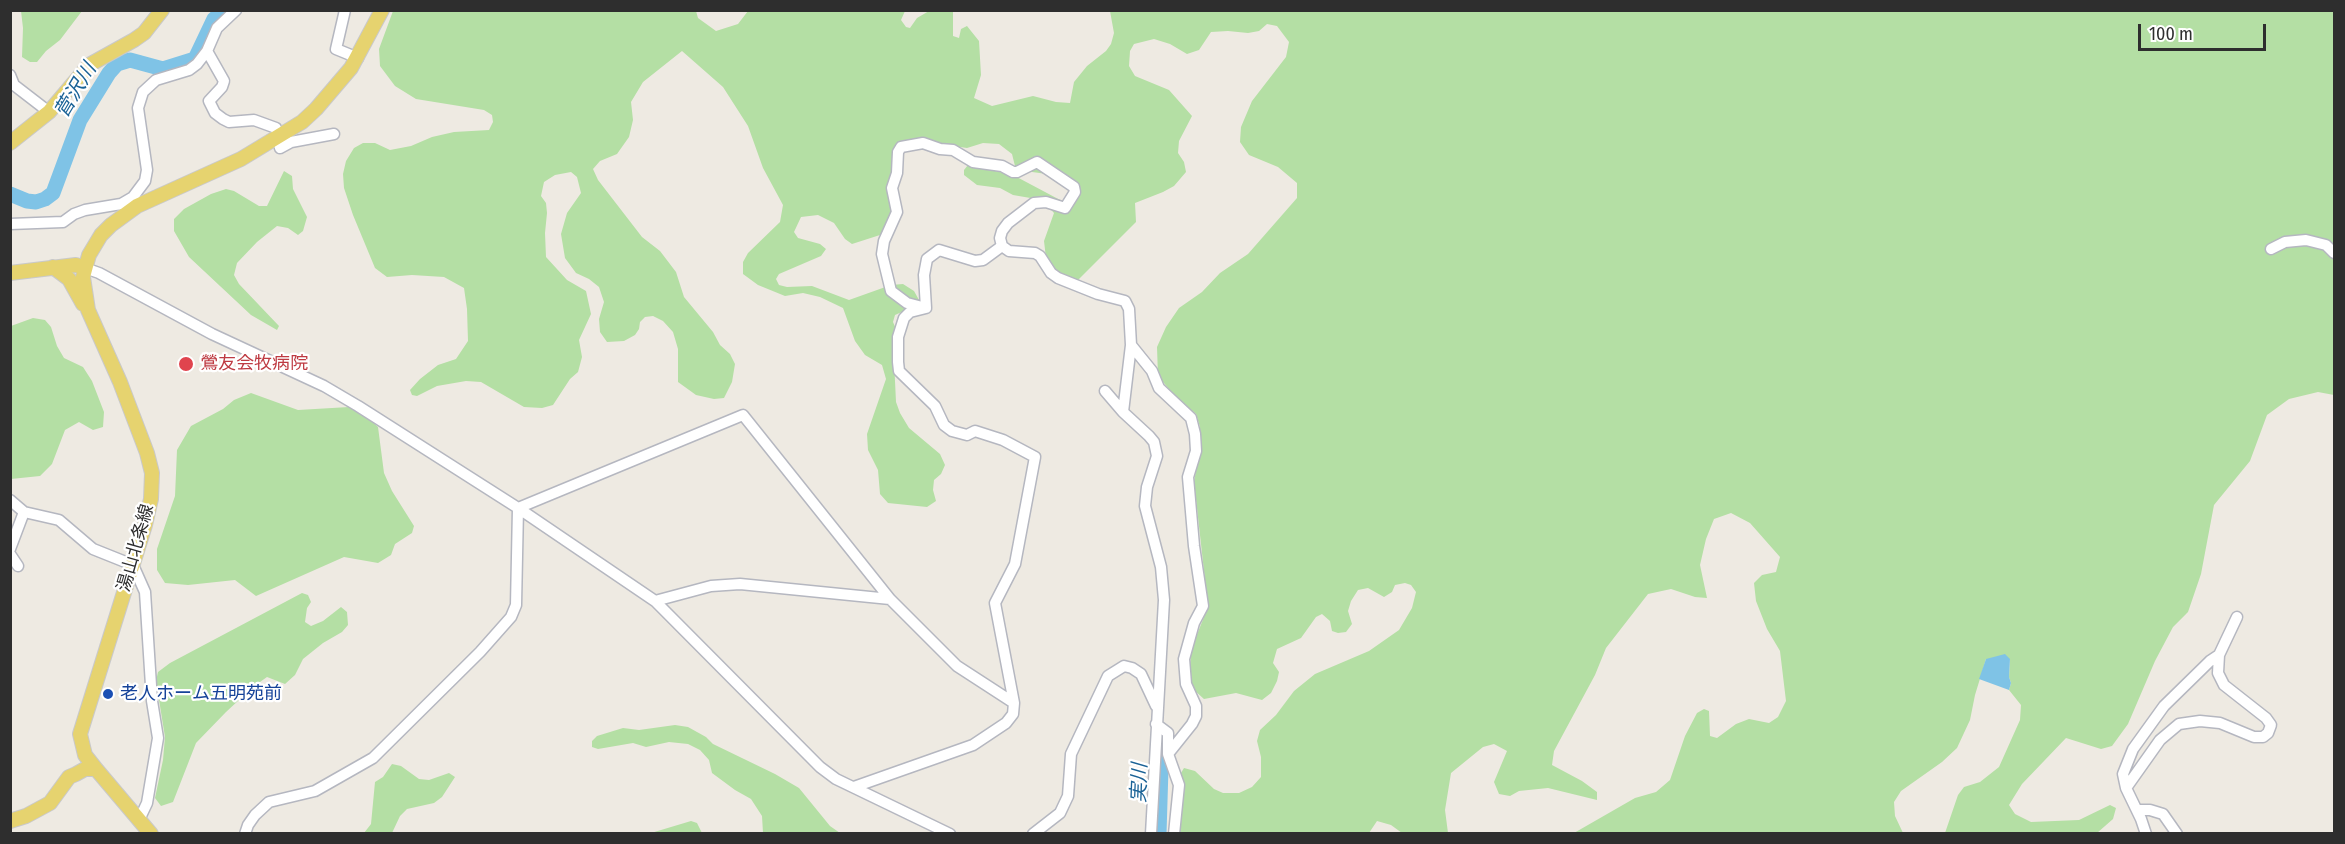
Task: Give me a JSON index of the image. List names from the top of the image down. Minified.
{"streets":{"main road":["湯山北条線"]},"water":["菅沢川","実川"],"places":["鶯友会牧病院","老人ホーム五明苑前"],"scale_bar":"100 m"}
